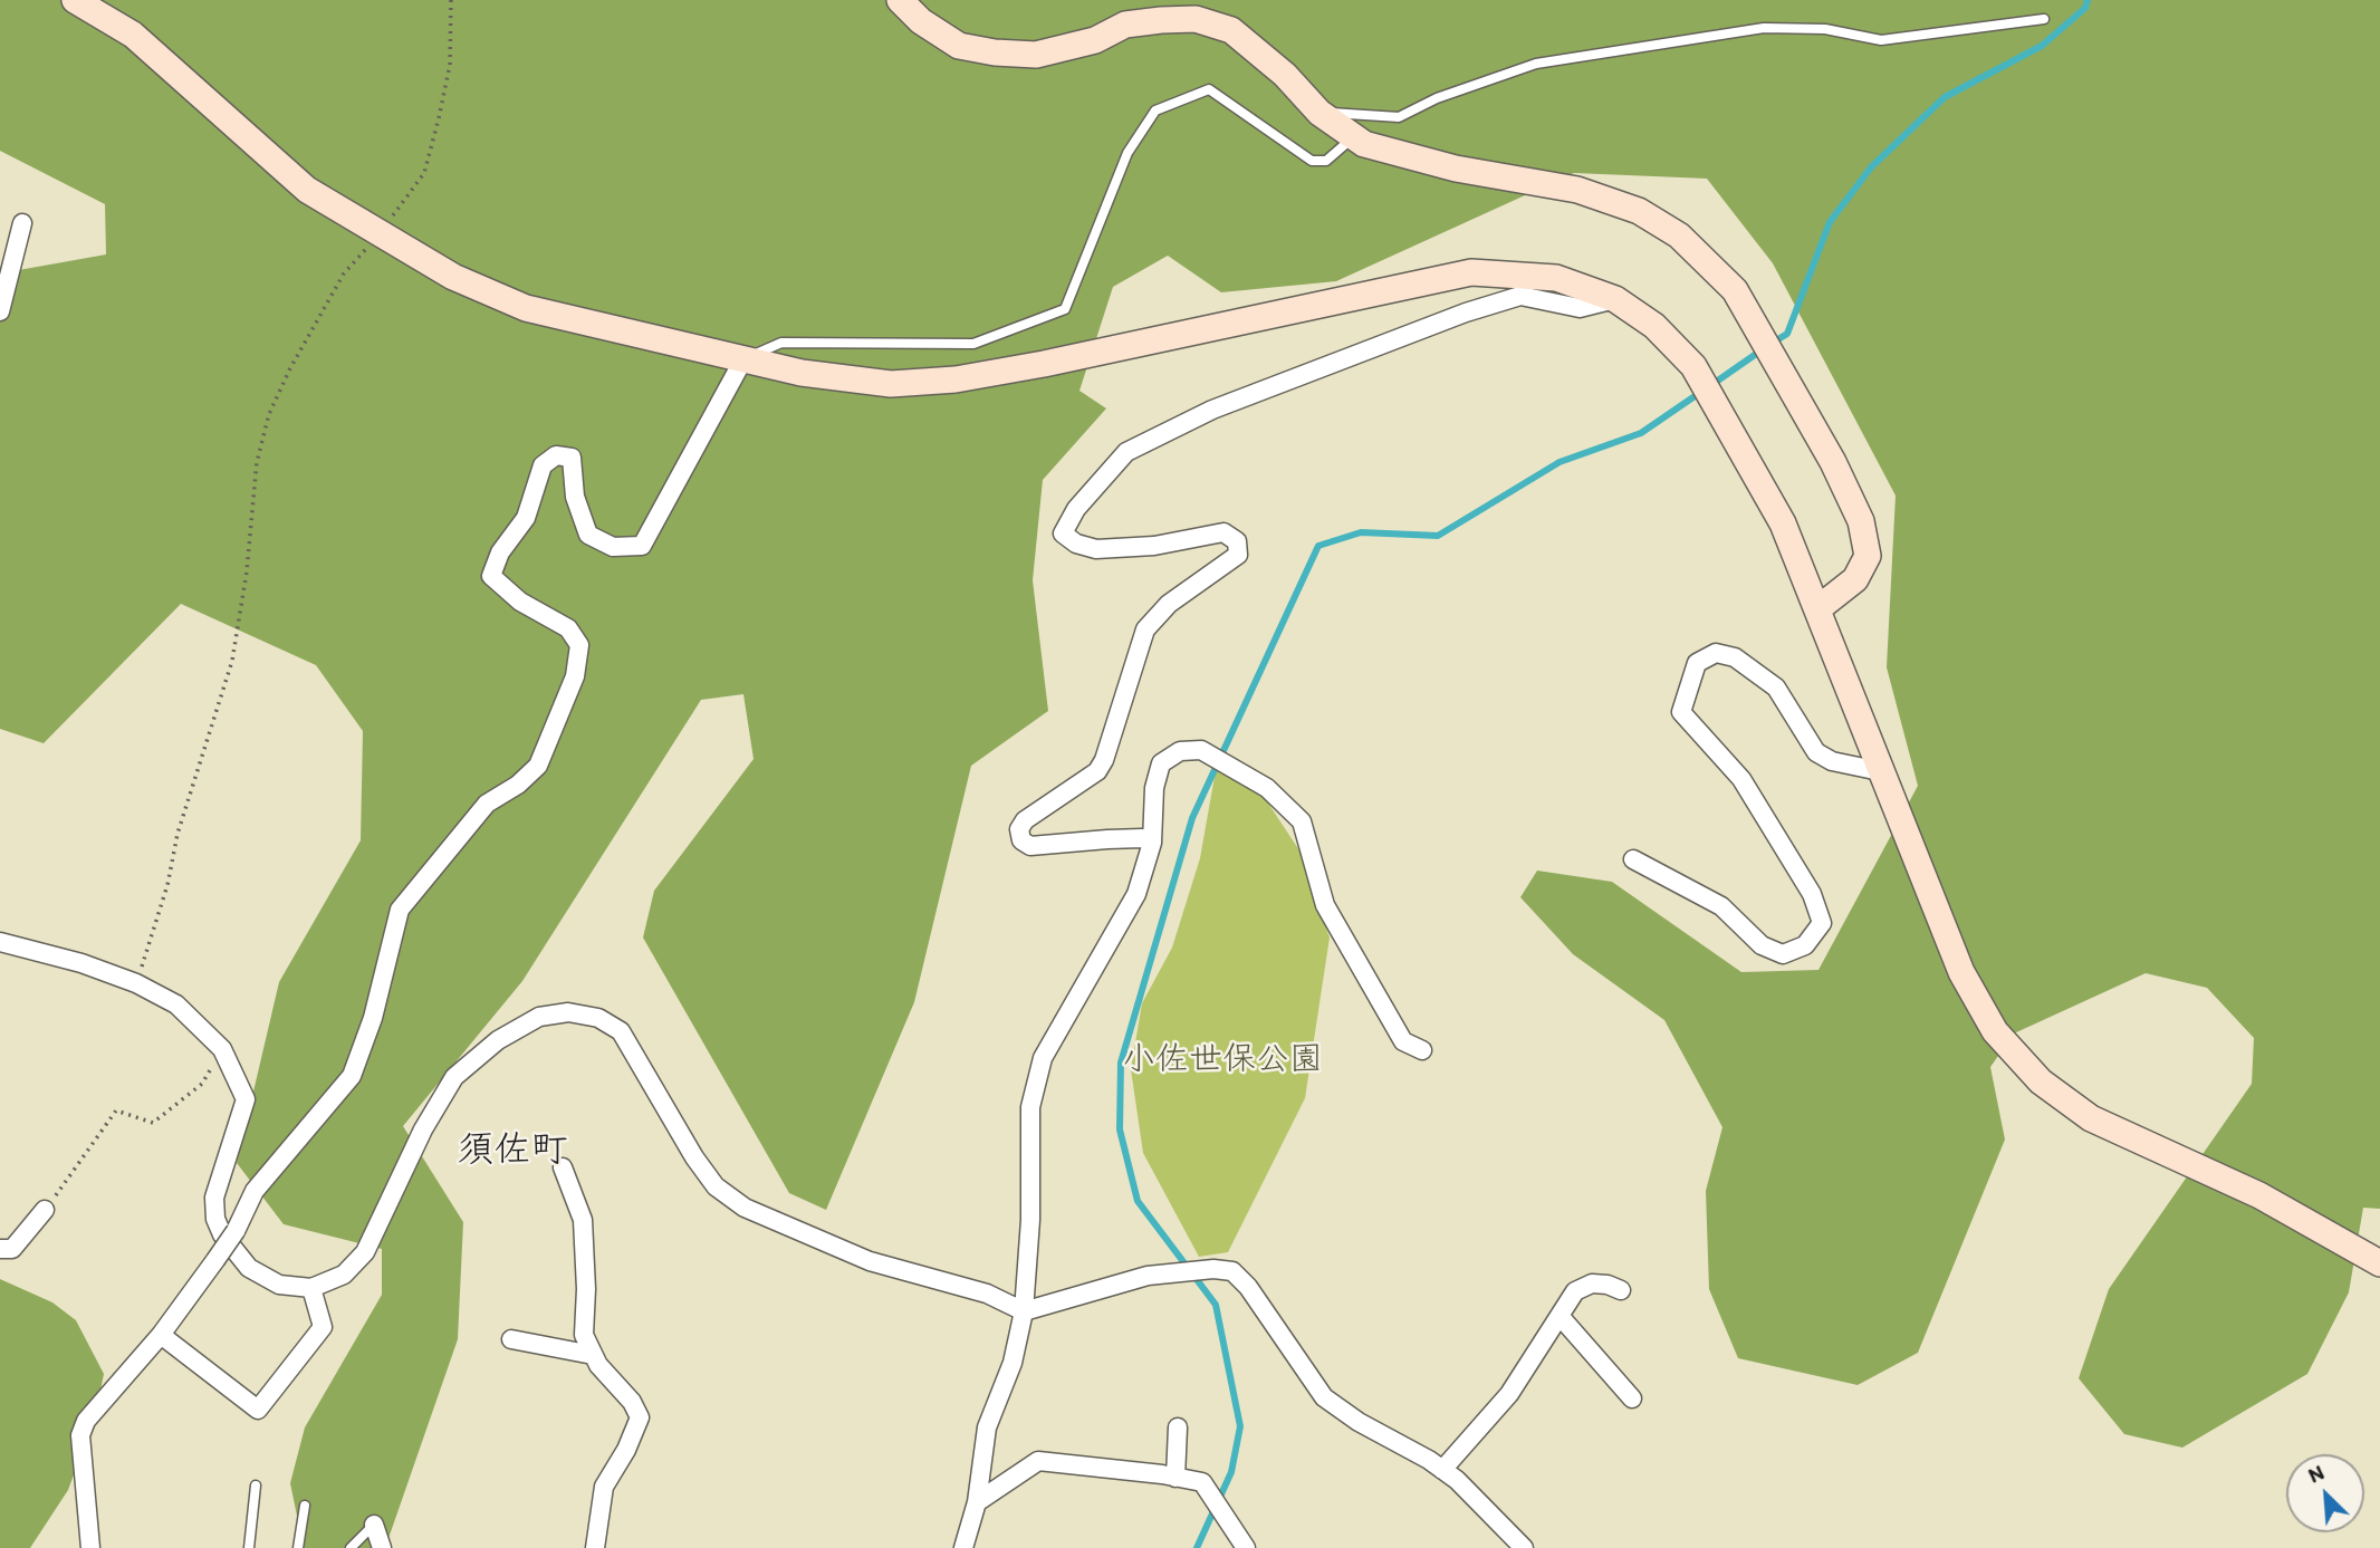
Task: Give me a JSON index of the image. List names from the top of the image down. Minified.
{"districts":["須佐町"],"parks":["小佐世保公園"],"north":"top left"}
